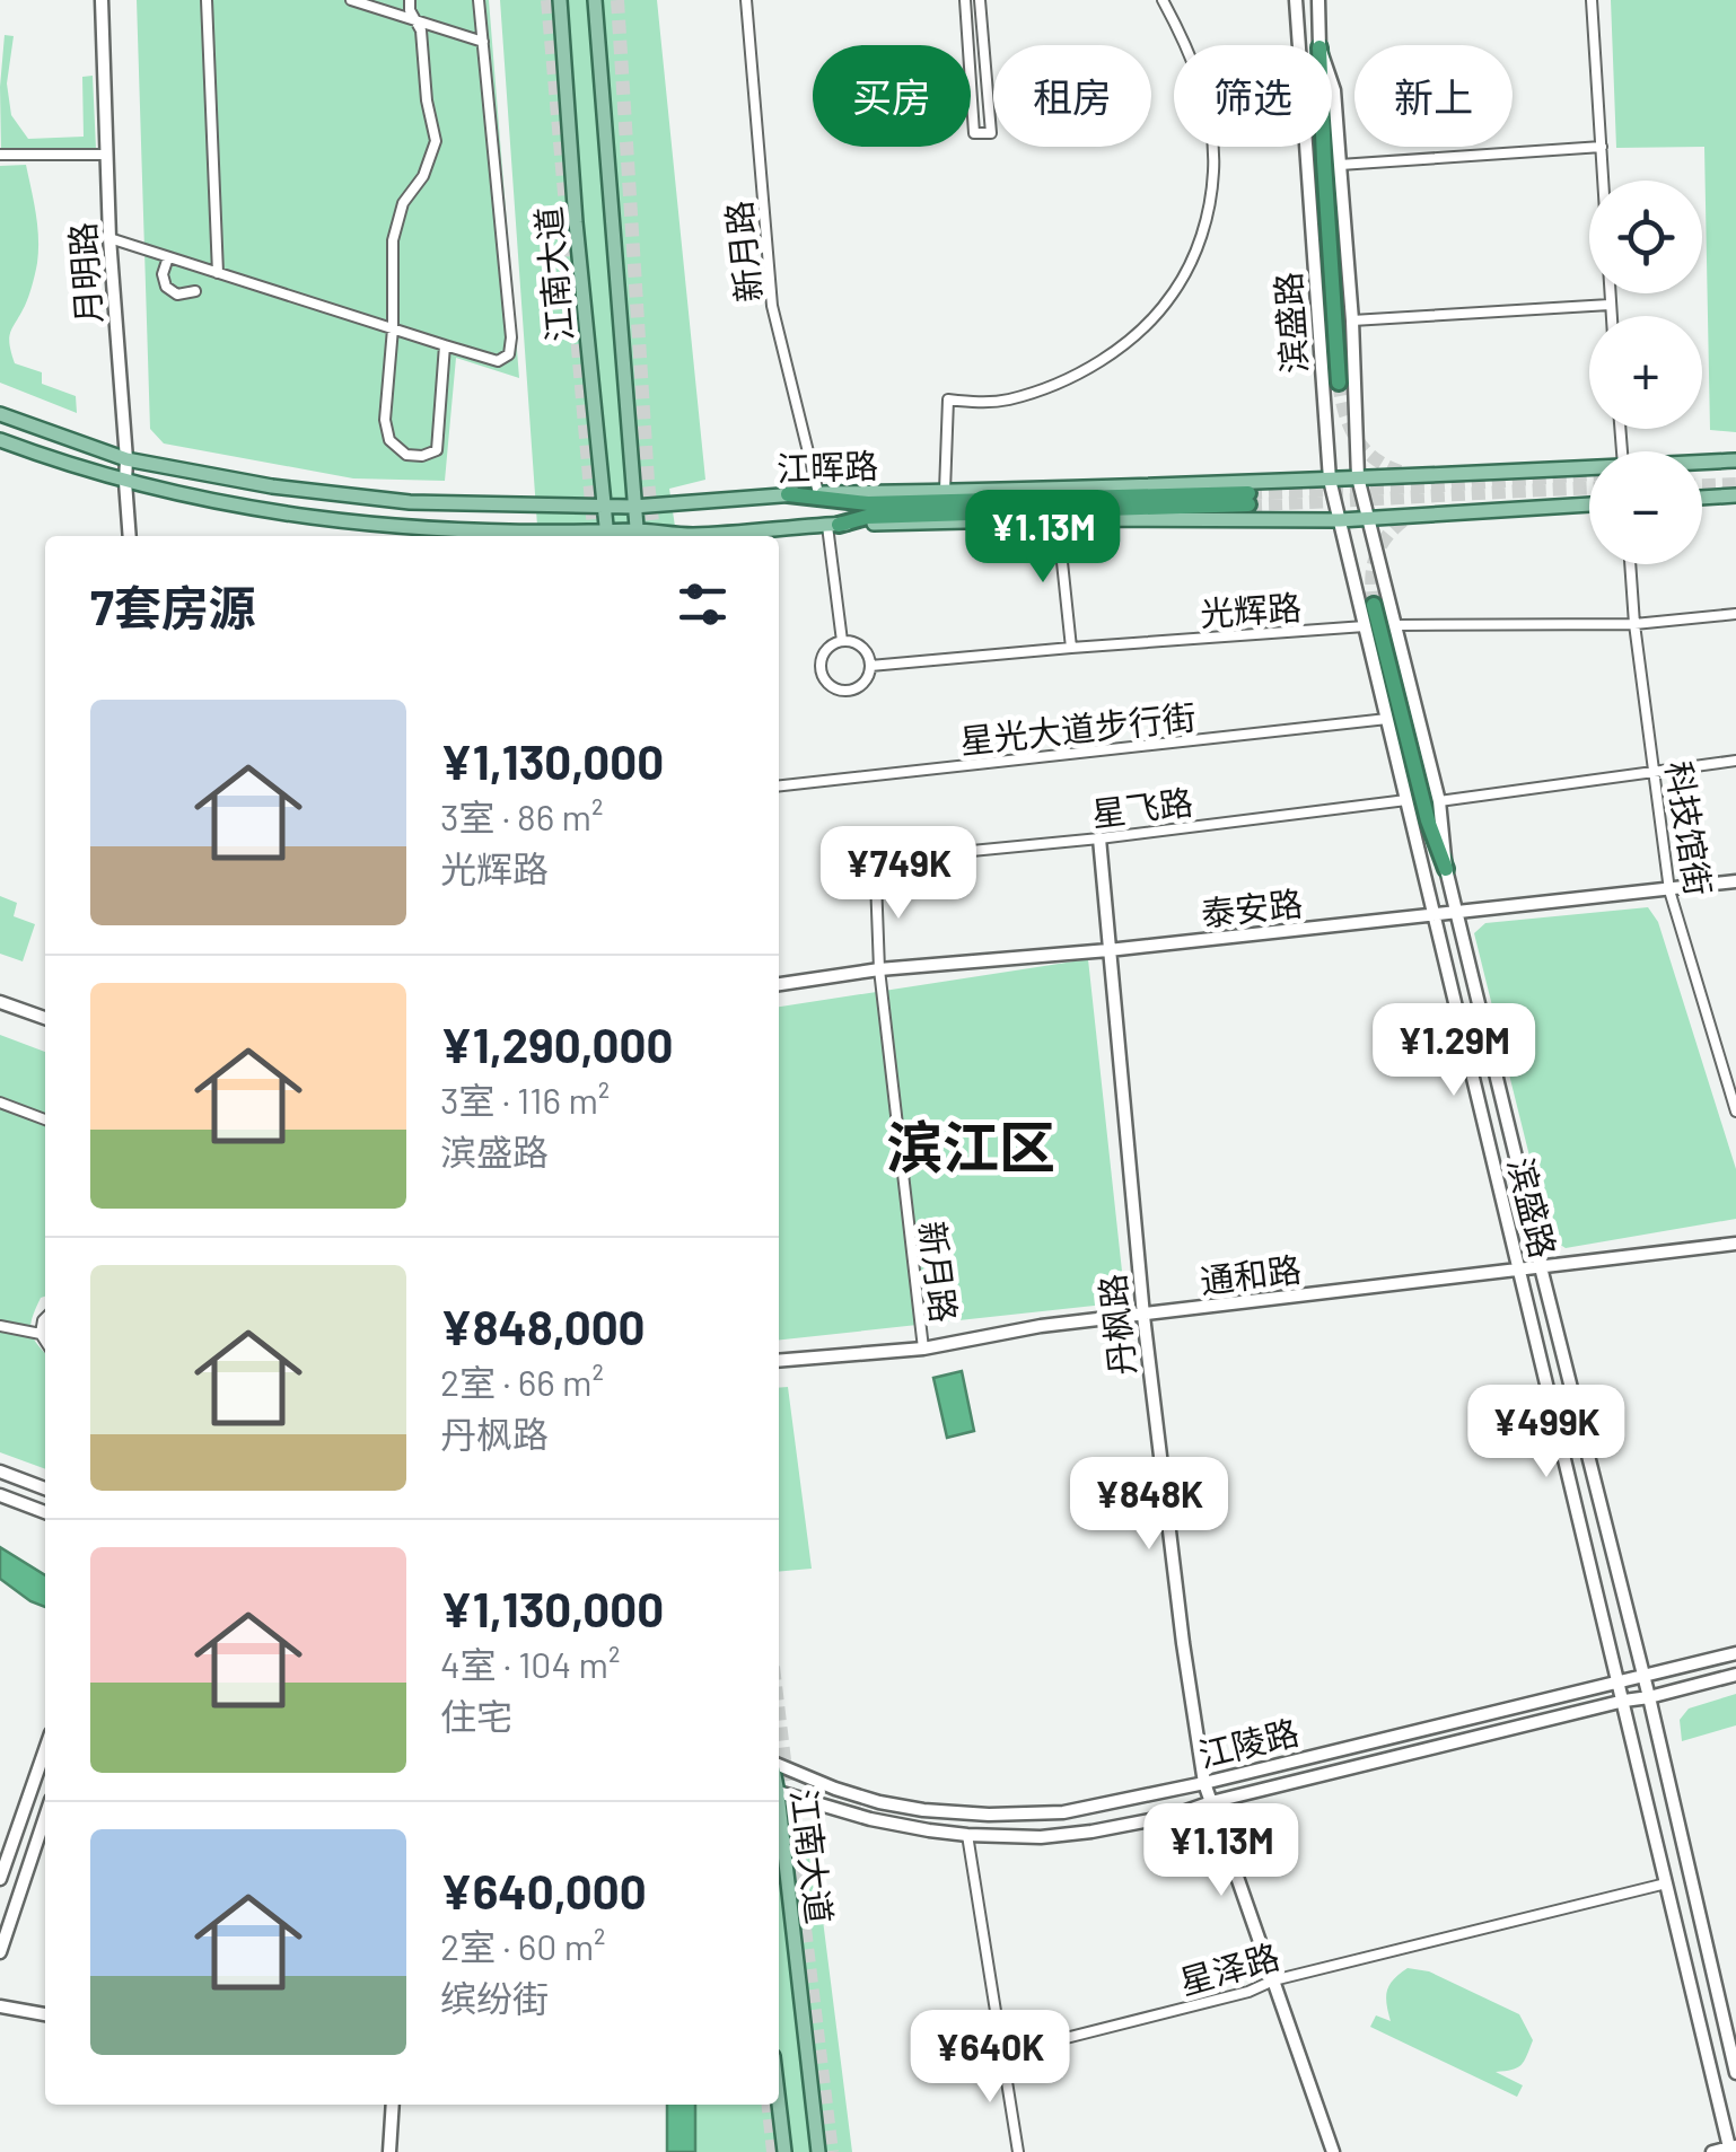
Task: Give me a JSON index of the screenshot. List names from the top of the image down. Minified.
{"streets":{"main road":["月明路","江南大道","滨盛路","江晖路","泰安路","通和路","丹枫路","江陵路"],"street":["新月路","光辉路","星光大道步行街","星飞路","科技馆街","星泽路"]},"crossings":[["新月路","江晖路"],["新月路","星飞路"],["新月路","泰安路"],["新月路","通和路"],["月明路","江晖路"],["江南大道","江晖路"],["滨盛路","江晖路"],["滨盛路","光辉路"],["滨盛路","星光大道步行街"],["滨盛路","星飞路"],["滨盛路","泰安路"],["滨盛路","通和路"],["滨盛路","江陵路"],["滨盛路","星泽路"],["星飞路","丹枫路"],["科技馆街","泰安路"],["泰安路","丹枫路"],["通和路","丹枫路"],["丹枫路","江陵路"],["丹枫路","星泽路"]],"districts":["滨江区"],"page":{"chip":["买房","租房","筛选","新上"],"map_buttons":["+","−"],"price":["¥1.13M","¥749K","¥1.29M","¥499K","¥848K","¥1.13M","¥640K"],"heading":"7套房源","list":[{"name":"¥1,130,000","note":"3室 · 86 m² · 光辉路"},{"name":"¥1,290,000","note":"3室 · 116 m² · 滨盛路"},{"name":"¥848,000","note":"2室 · 66 m² · 丹枫路"},{"name":"¥1,130,000","note":"4室 · 104 m² · 住宅"},{"name":"¥640,000","note":"2室 · 60 m² · 缤纷街"}]}}
